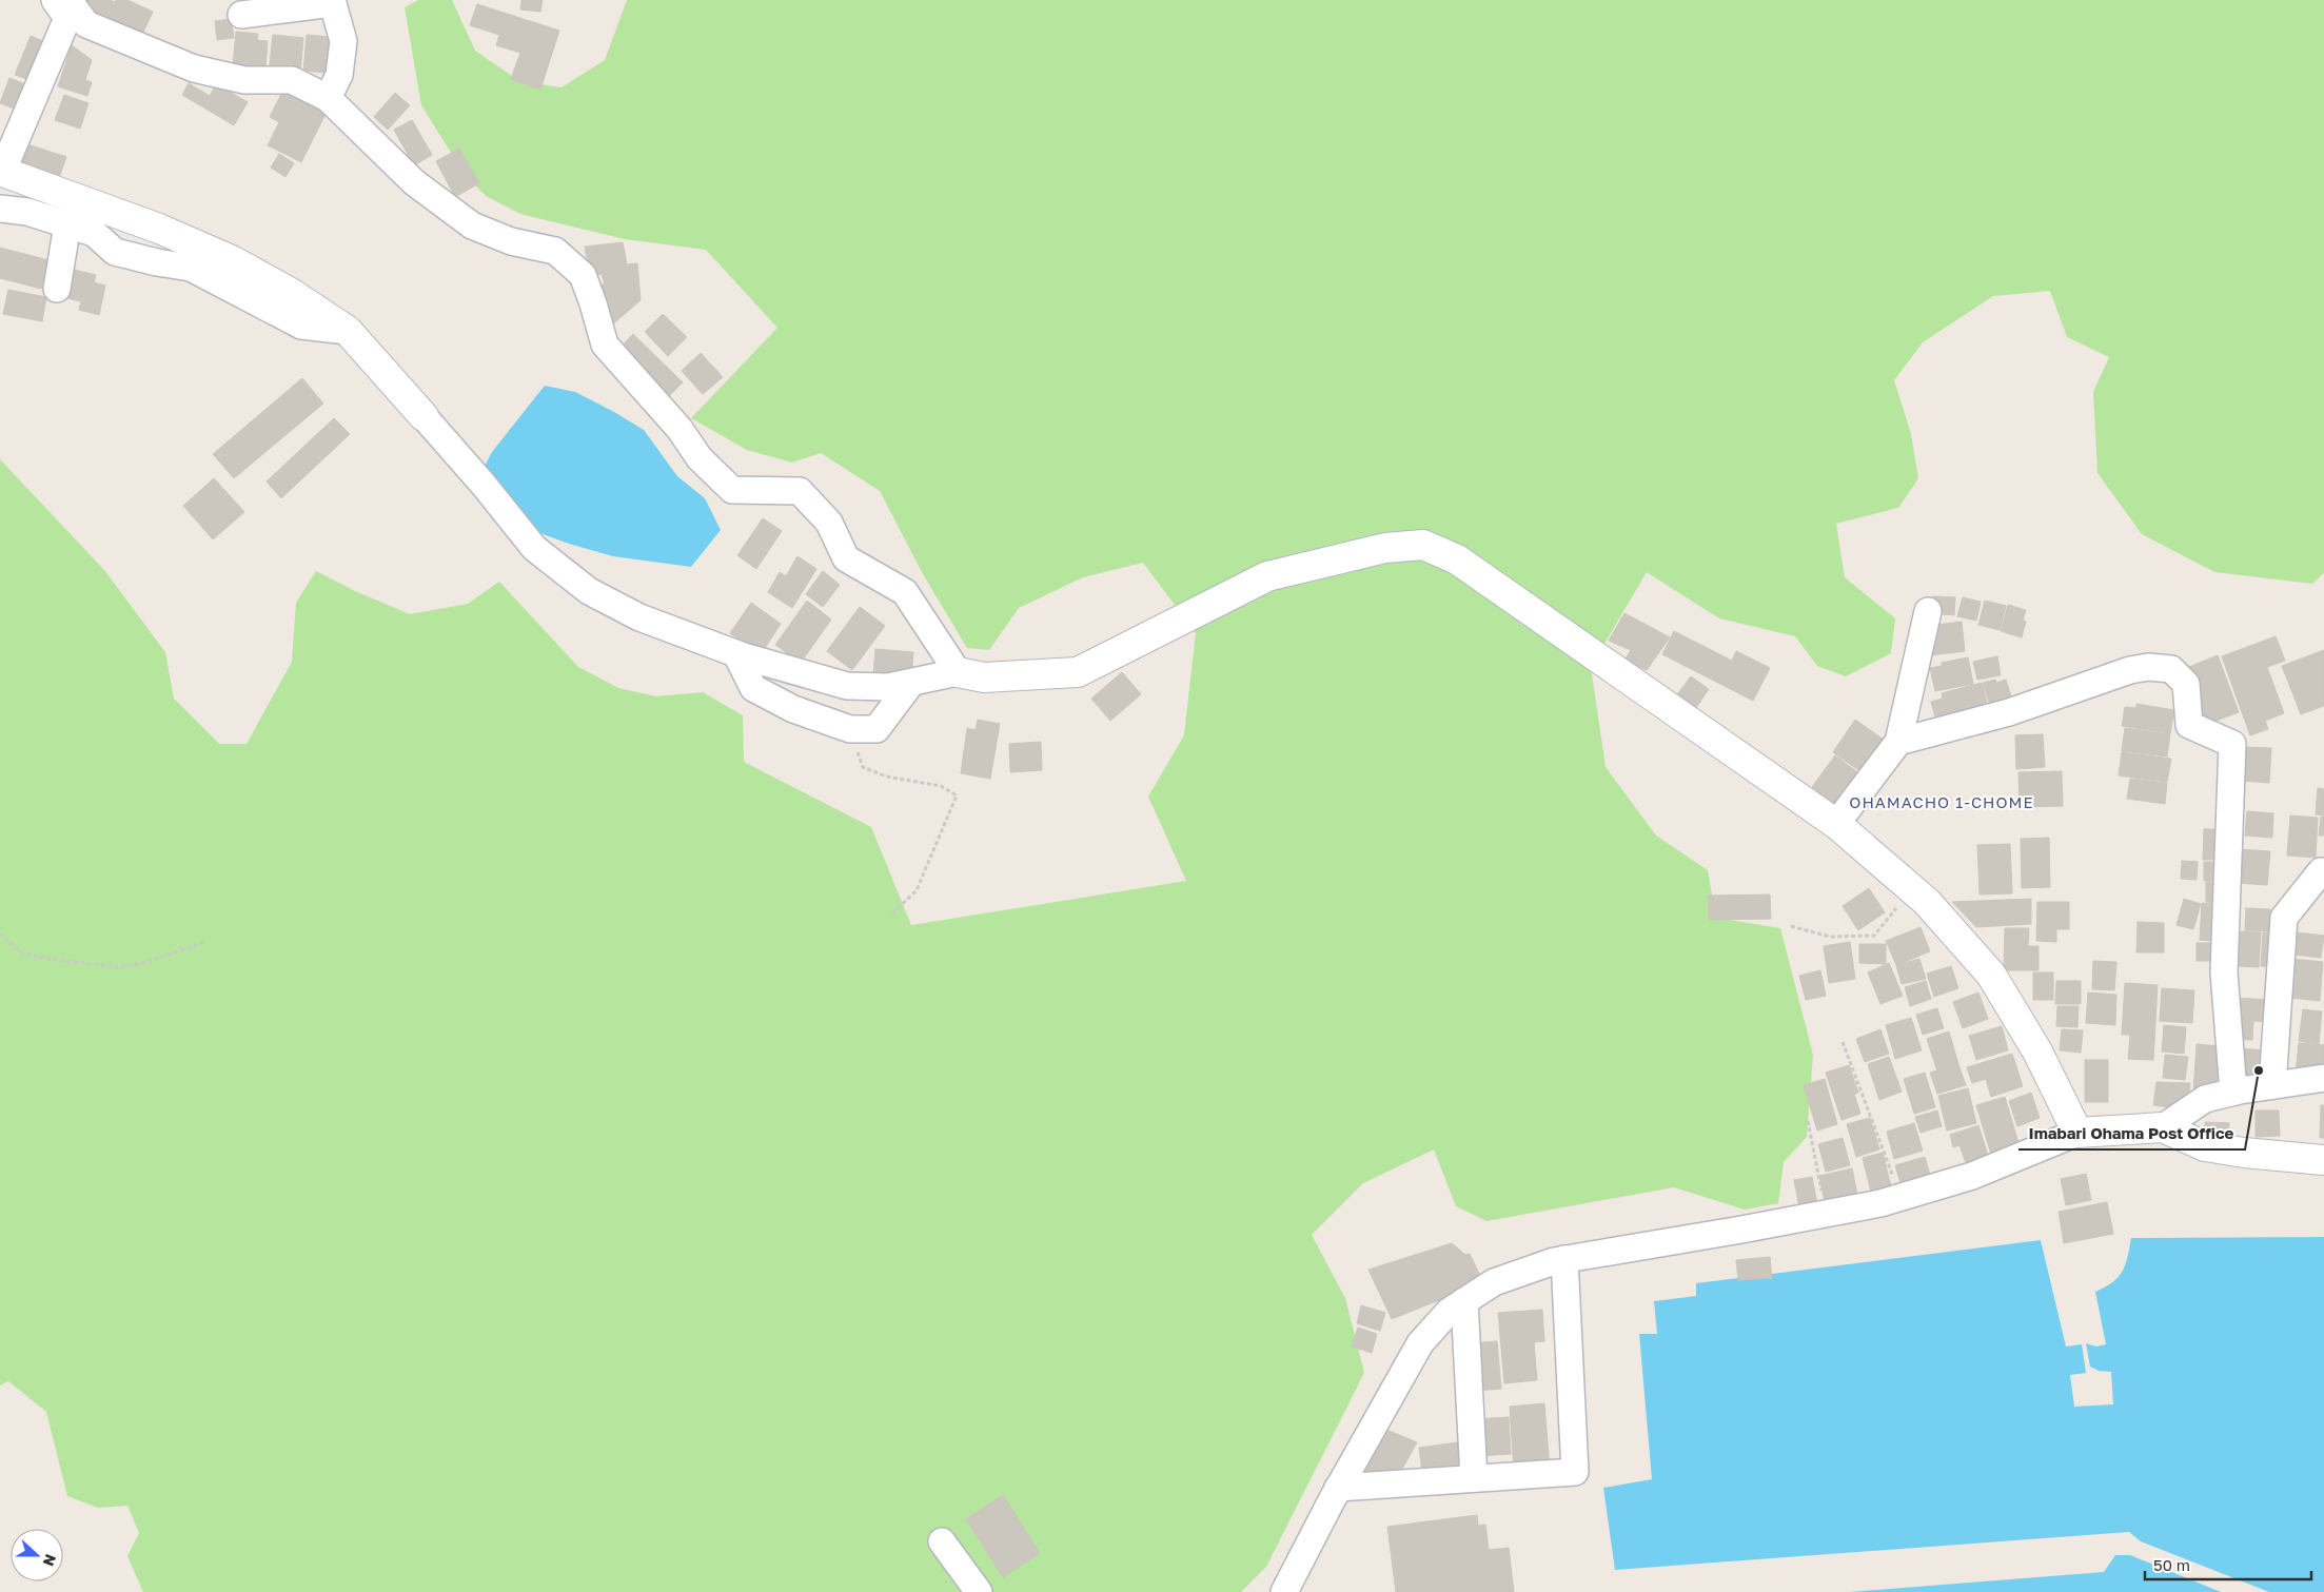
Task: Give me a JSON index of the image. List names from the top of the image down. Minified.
{"districts":["OHAMACHO 1-CHOME"],"places":["Imabari Ohama Post Office"],"scale_bar":"50 m","north":"right"}
